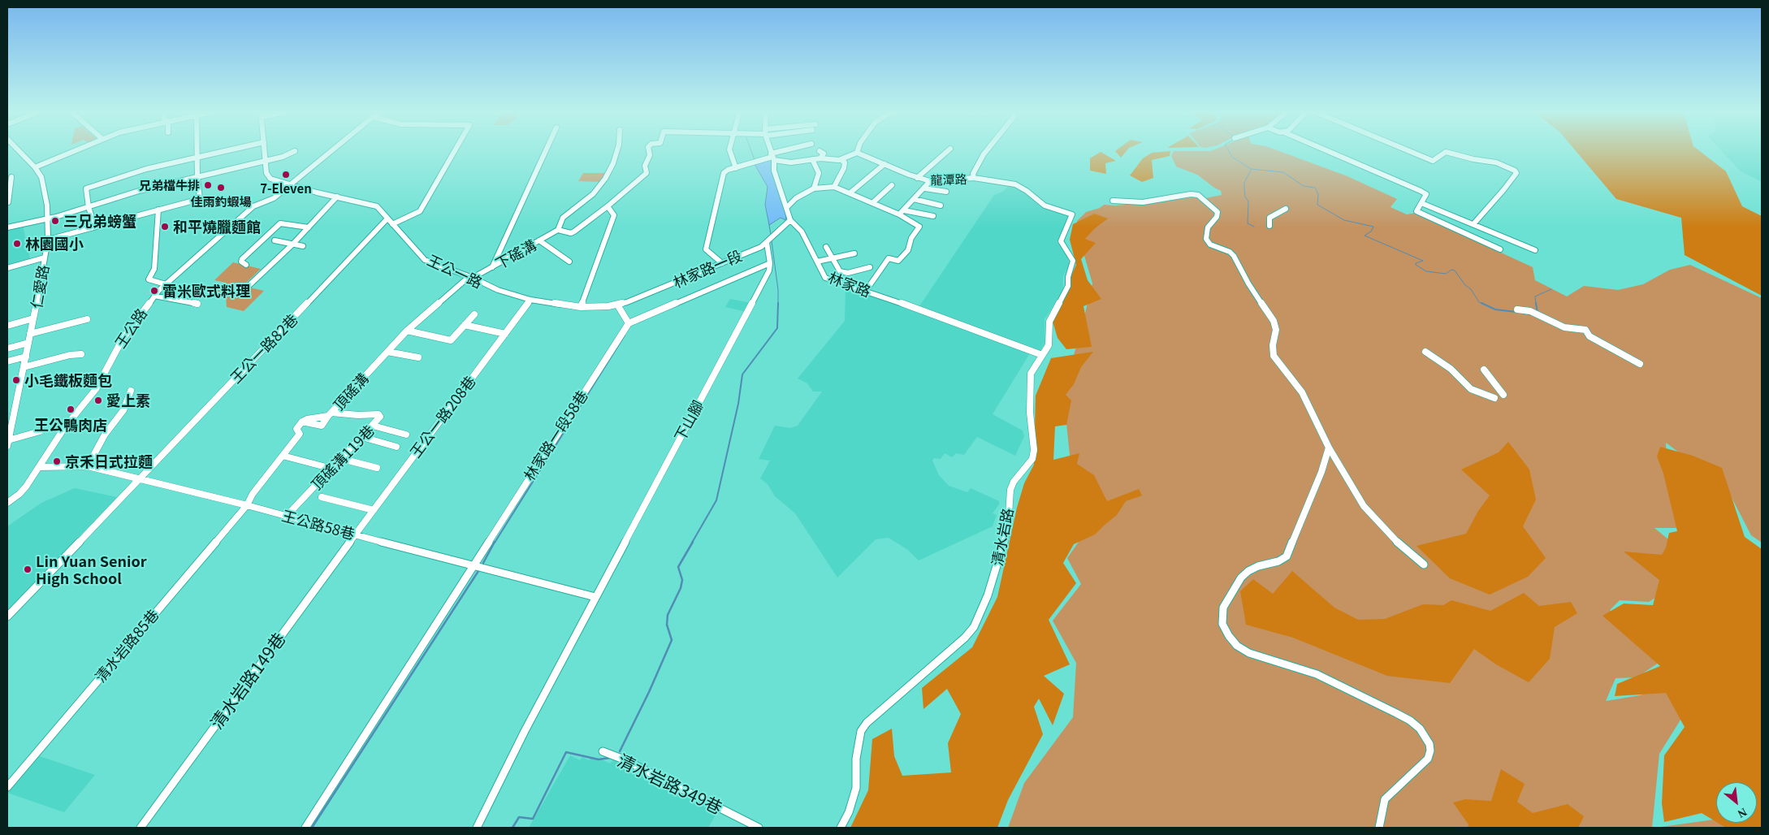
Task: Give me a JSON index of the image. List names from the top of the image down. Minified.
{"streets":{"street":["龍潭路","下磘溝","林家路一段","王公一路","林家路","仁愛路","王公路","王公一路82巷","頂磘溝","王公一路208巷","下山腳","林家路一段58巷","頂磘溝119巷","王公路58巷","清水岩路","清水岩路85巷","清水岩路149巷","清水岩路349巷"]},"crossings":[["龍潭路","清水岩路"],["下磘溝","王公一路"],["下磘溝","頂磘溝"],["林家路一段","王公一路"],["林家路一段","林家路"],["林家路一段","下山腳"],["王公一路","王公路"],["王公一路","王公一路82巷"],["王公一路","頂磘溝"],["王公一路","王公一路208巷"],["林家路","清水岩路"],["王公路","王公路58巷"],["王公一路82巷","王公路58巷"],["頂磘溝","頂磘溝119巷"],["頂磘溝","王公路58巷"],["頂磘溝","清水岩路85巷"],["王公一路208巷","王公路58巷"],["王公一路208巷","清水岩路149巷"],["下山腳","王公路58巷"],["林家路一段58巷","王公路58巷"],["頂磘溝119巷","王公路58巷"],["王公路58巷","清水岩路85巷"],["王公路58巷","清水岩路149巷"]],"places":["7-Eleven","兄弟檔牛排","佳雨釣蝦場","三兄弟螃蟹","和平燒臘麵館","林園國小","雷米歐式料理","小毛鐵板麵包","愛上素","王公鴨肉店","京禾日式拉麵","Lin Yuan Senior High School"],"north":"bottom right"}
